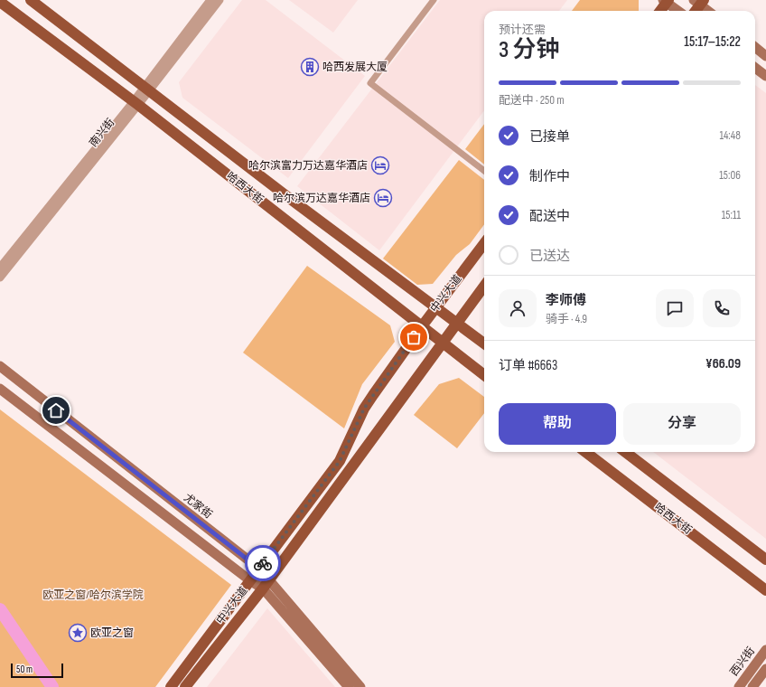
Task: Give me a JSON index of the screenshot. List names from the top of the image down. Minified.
{"streets":{"main road":["哈西大街","中兴大道","尤家街","西兴街"],"street":["南兴街"]},"crossings":[["南兴街","哈西大街"],["哈西大街","中兴大道"],["中兴大道","尤家街"]],"parks":["欧亚之窗/哈尔滨学院"],"places":{"building":["哈西发展大厦"],"hotel":["哈尔滨富力万达嘉华酒店","哈尔滨万达嘉华酒店"],"place":["欧亚之窗"]},"scale_bar":"50 m","page":{"heading":["3 分钟","预计还需","15:17–15:22"],"panel":["李师傅","骑手 · 4.9","订单 #6663","¥66.09"],"bar":"配送中 · 250 m","list":[["已接单","14:48"],["制作中","15:06"],["配送中","15:11"],"已送达"],"buttons":["帮助","分享"],"scale":"50 m"}}
